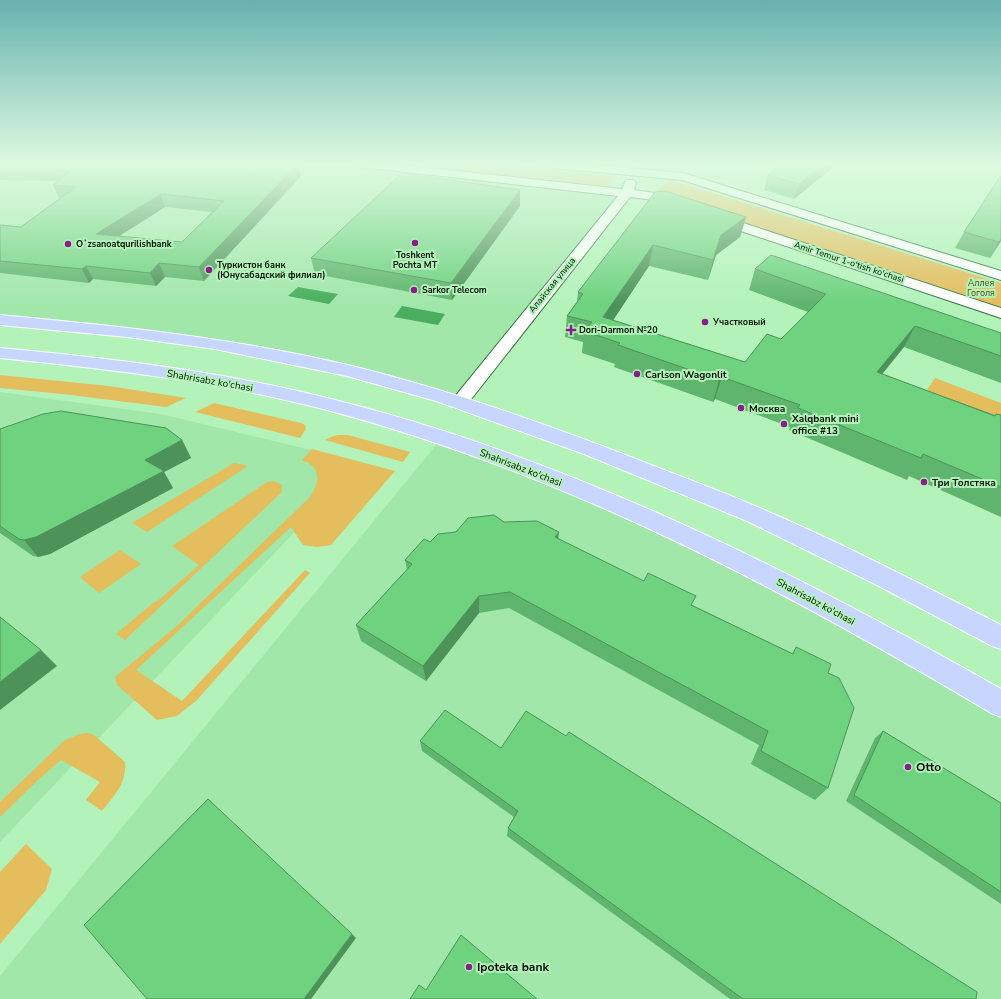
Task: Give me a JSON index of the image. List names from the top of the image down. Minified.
{"streets":{"main road":["Shahrisabz ko'chasi"],"street":["Amir Temur 1-o'tish ko'chasi","Алайская улица"]},"parks":["Аллея Гоголя"],"places":{"other":["Toshkent Pochta MT","Oʻzsanoatqurilishbank","Туркистон банк (Юнусабадский филиал)","Sarkor Telecom","Участковый","Carlson Wagonlit","Москва","Xalqbank mini office #13","Три Толстяка","Otto","Ipoteka bank"],"health":["Dori-Darmon №20"]}}
